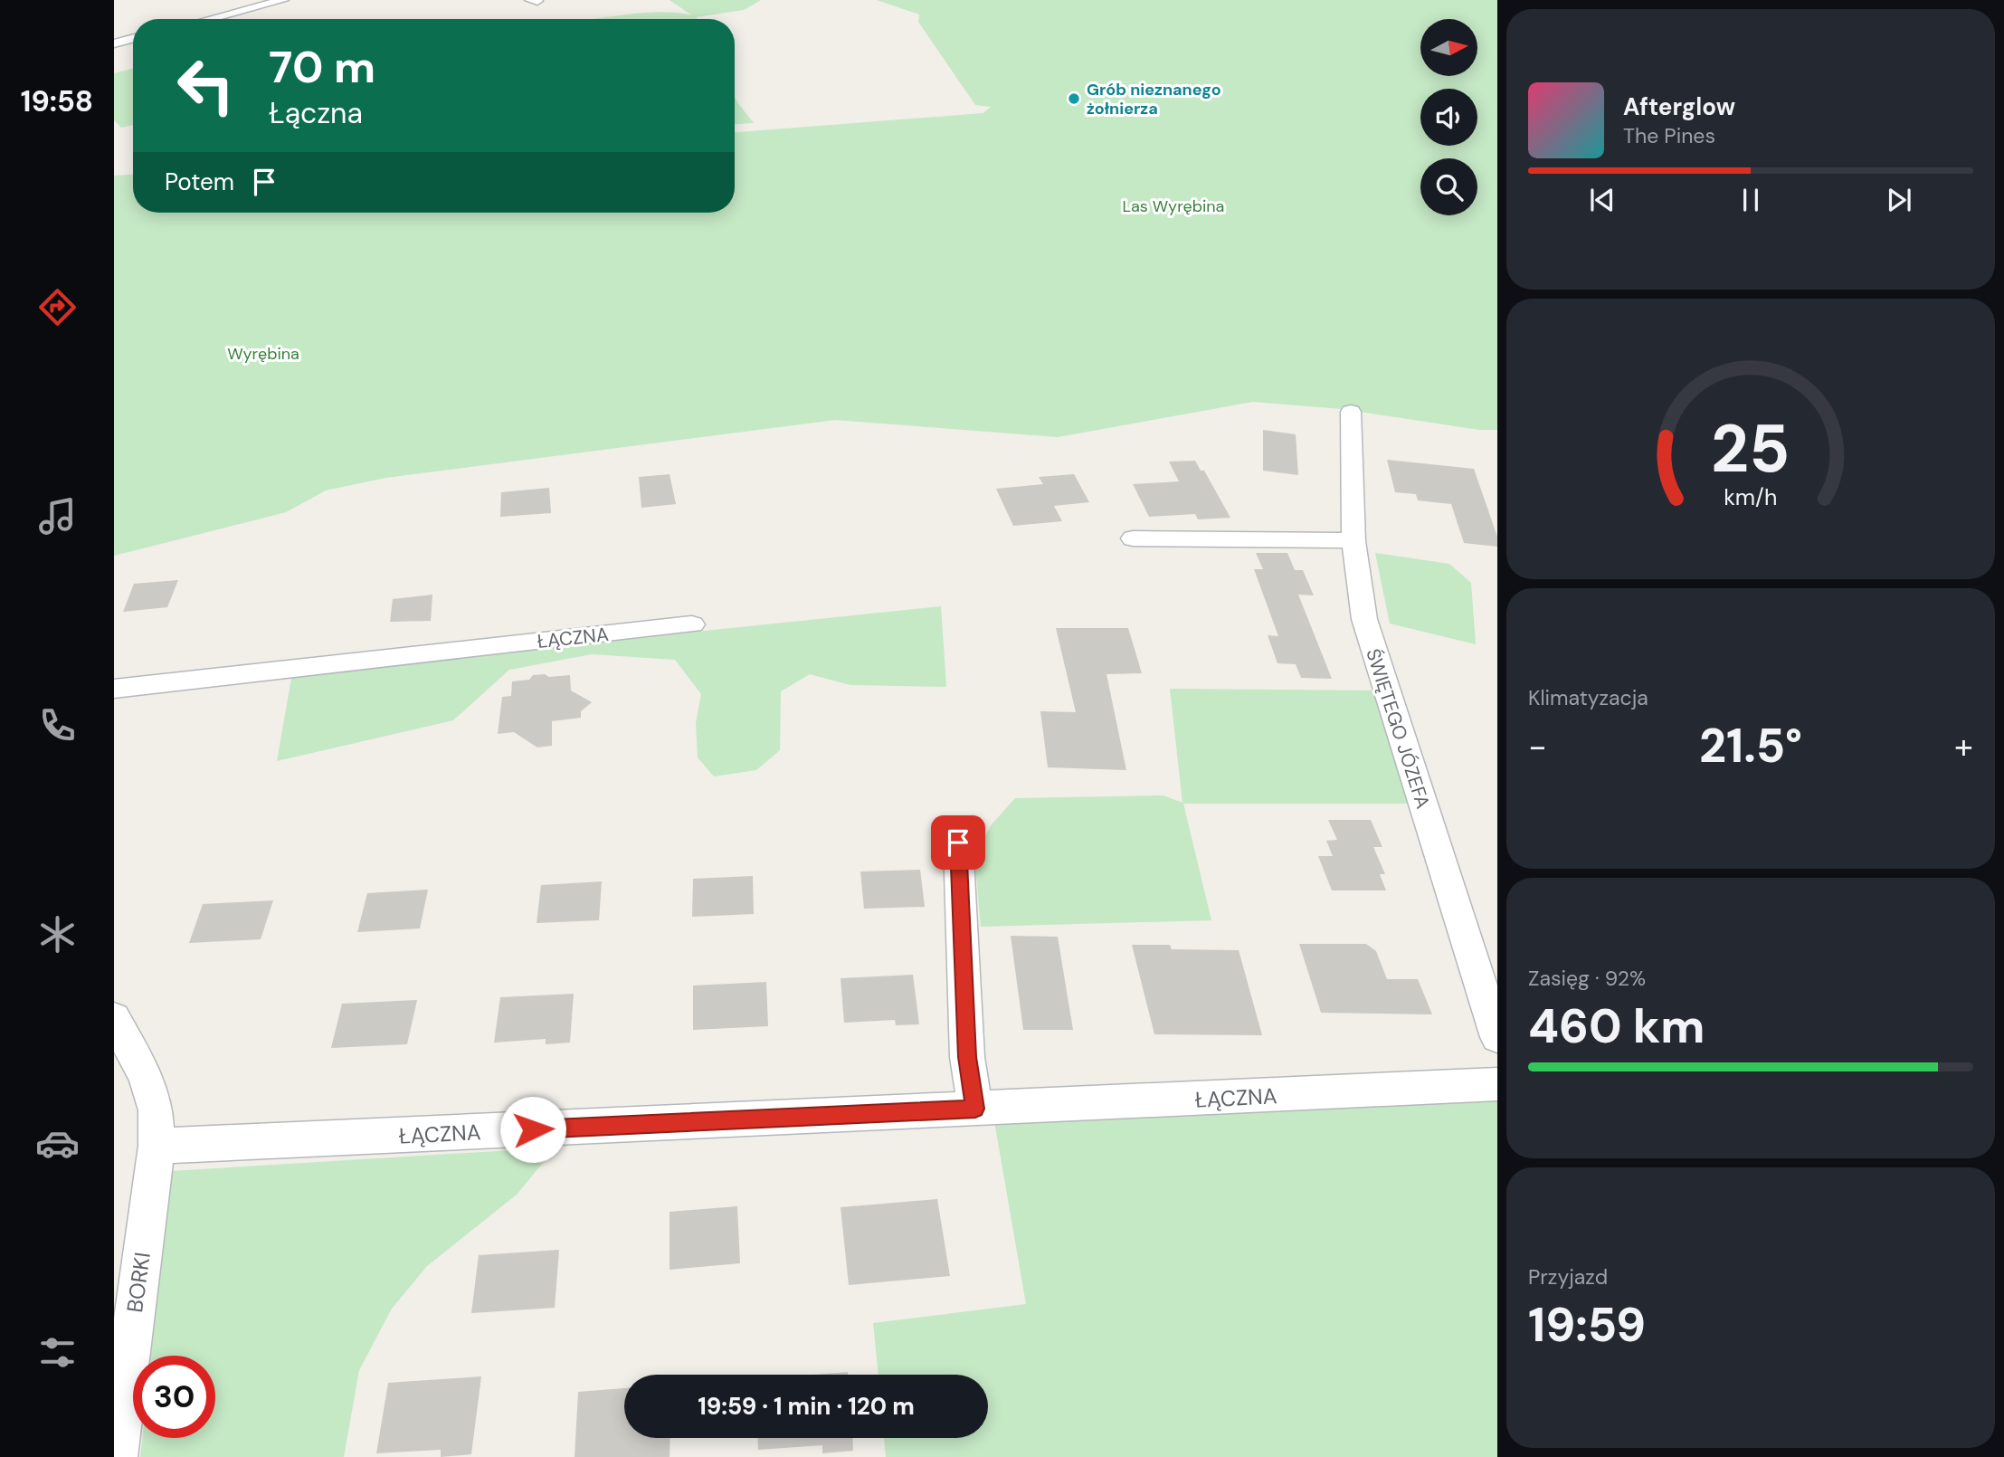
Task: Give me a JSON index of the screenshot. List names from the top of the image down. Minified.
{"streets":{"street":["ŁĄCZNA","ŚWIĘTEGO JÓZEFA","BORKI"]},"crossings":[["ŁĄCZNA","BORKI"]],"parks":["Las Wyrębina","Wyrębina"],"places":["Grób nieznanego żołnierza"],"north":"right","page":{"tabs":"19:58","turn":["70 m","Łączna"],"song":["Afterglow","The Pines"],"then":"Potem","tile":["Klimatyzacja",["Zasięg · 92%","460 km"],["Przyjazd","19:59"]],"heat":["−","21.5°","+"],"limit":"30","trip":"19:59 · 1 min · 120 m","gauge":["25","km/h"]}}
